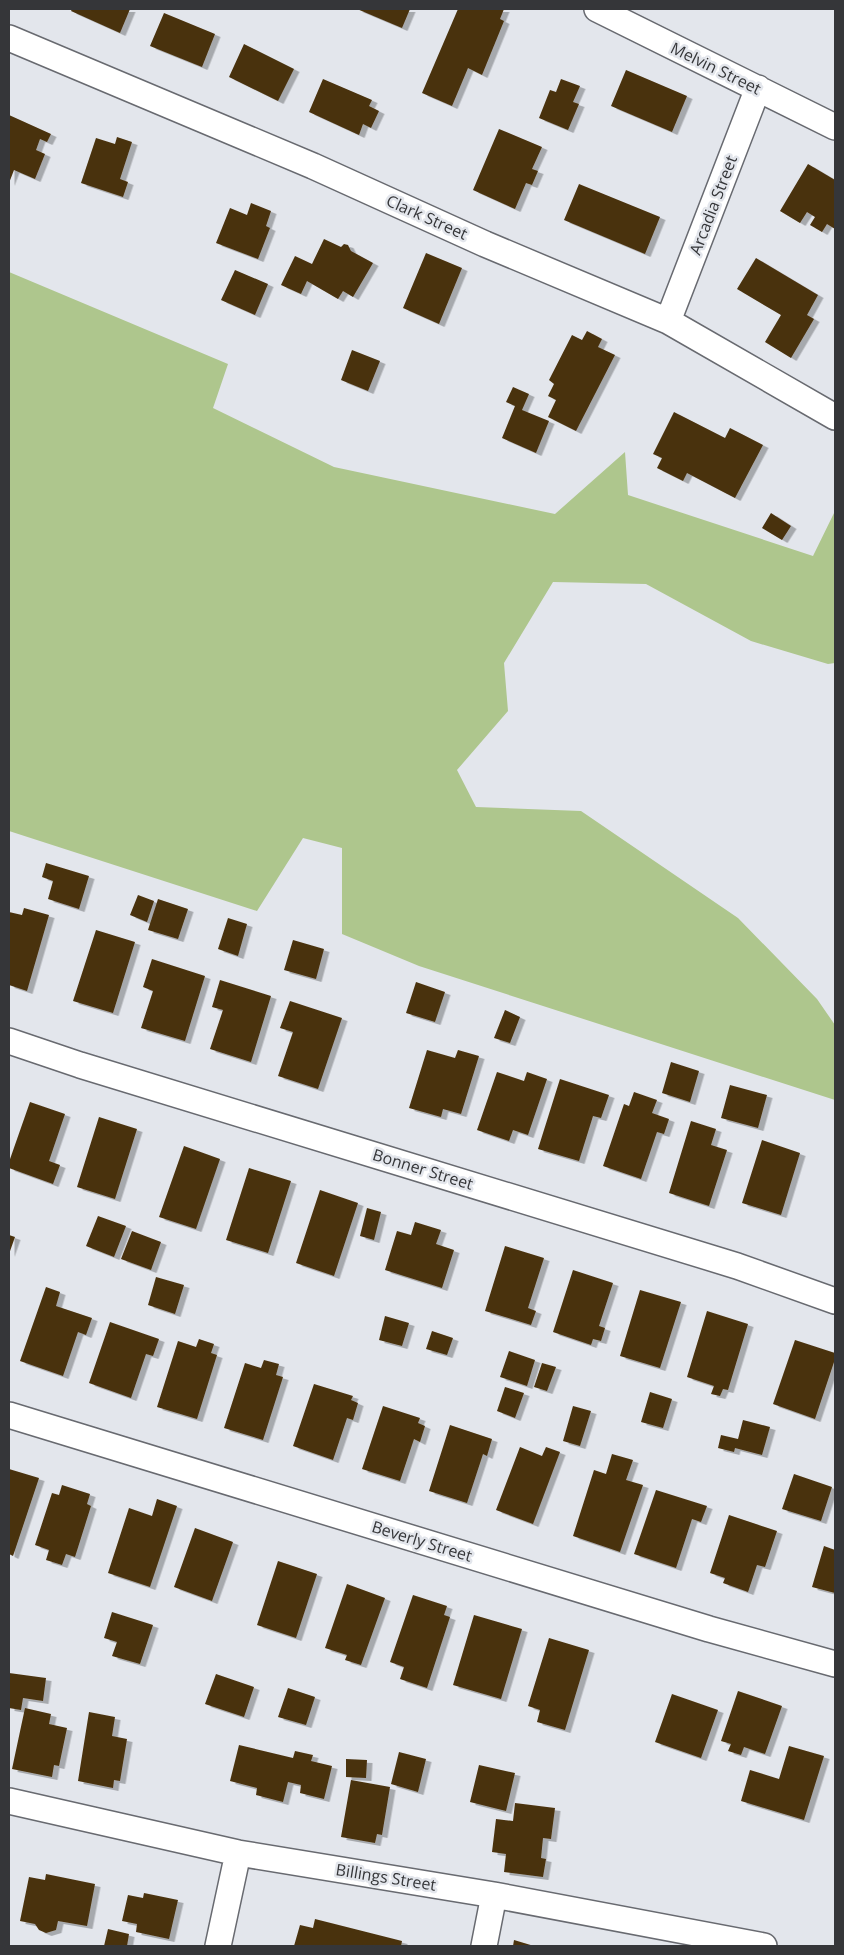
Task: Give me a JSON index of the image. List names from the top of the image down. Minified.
{"streets":{"street":["Melvin Street","Arcadia Street","Clark Street","Bonner Street","Beverly Street","Billings Street"]},"crossings":[["Melvin Street","Arcadia Street"],["Arcadia Street","Clark Street"]]}
